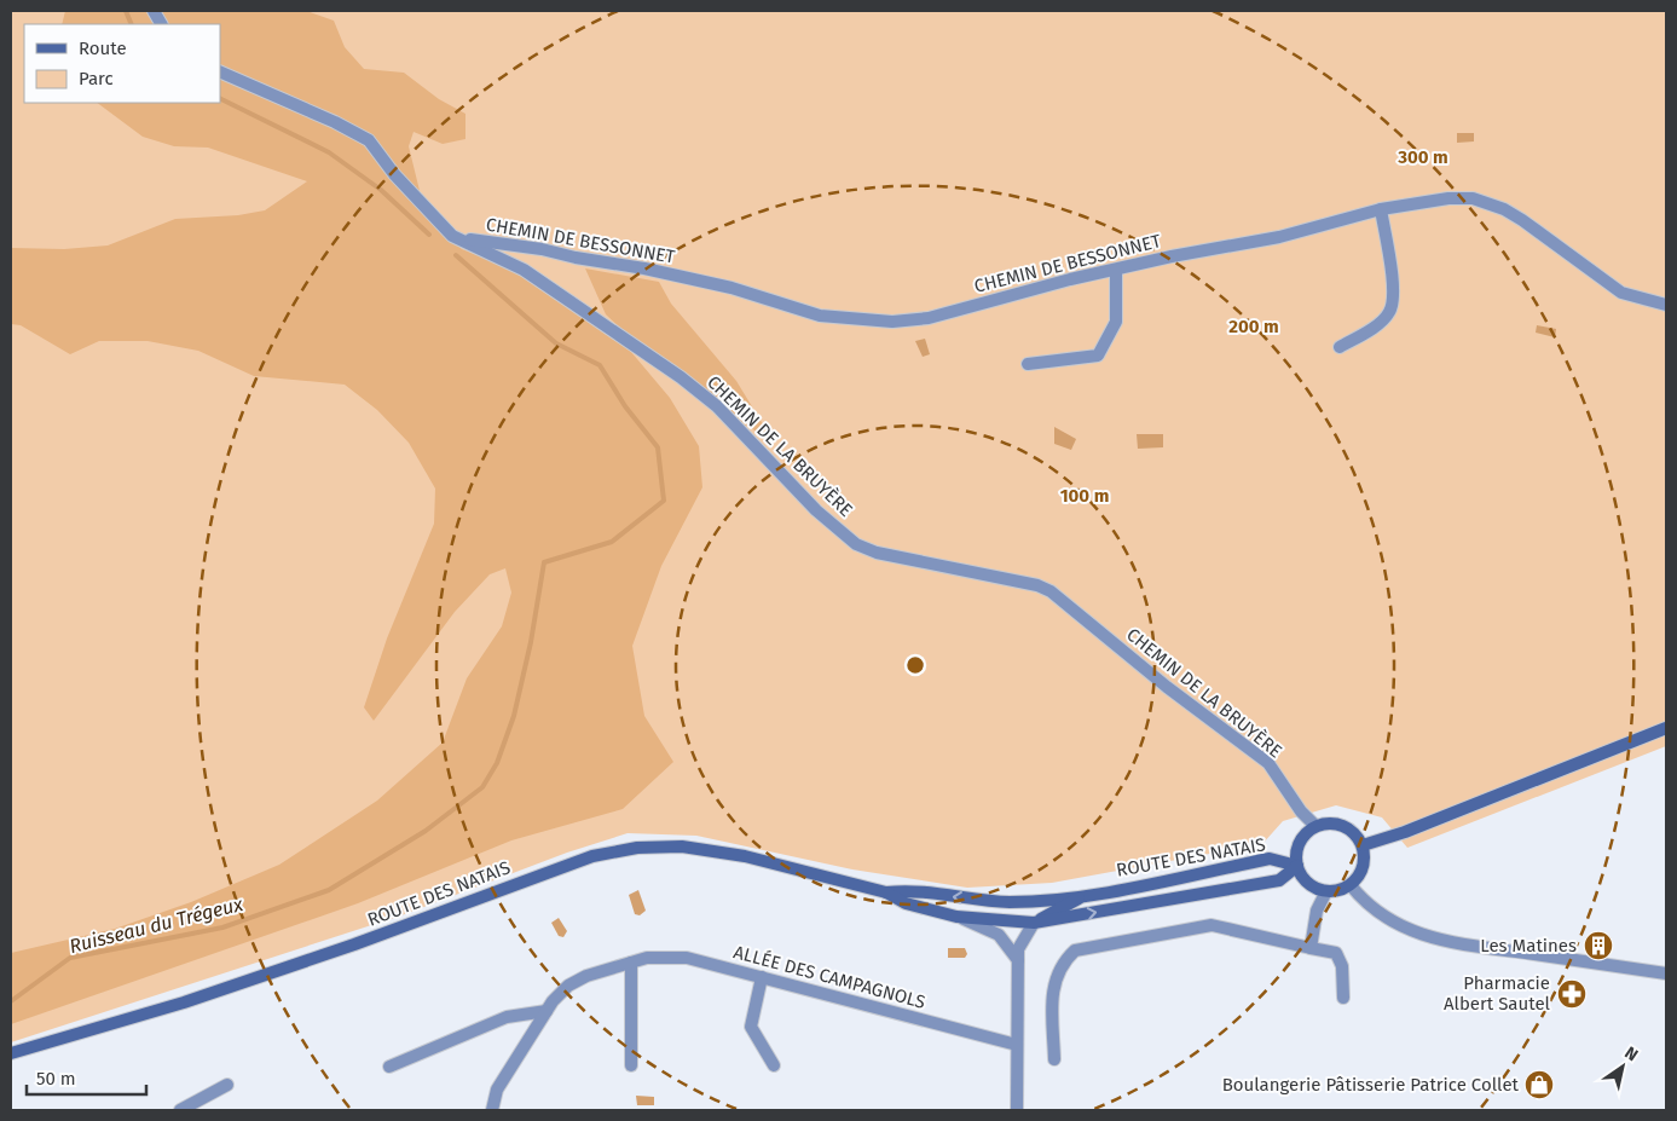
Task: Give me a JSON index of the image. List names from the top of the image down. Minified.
{"streets":{"street":["CHEMIN DE BESSONNET","CHEMIN DE LA BRUYÈRE","ROUTE DES NATAIS","ALLÉE DES CAMPAGNOLS"]},"crossings":[["CHEMIN DE BESSONNET","CHEMIN DE LA BRUYÈRE"],["CHEMIN DE LA BRUYÈRE","ROUTE DES NATAIS"]],"water":["Ruisseau du Trégeux"],"places":{"building":["Les Matines"],"pharmacy":["Pharmacie Albert Sautel"],"shop":["Boulangerie Pâtisserie Patrice Collet"]},"legend":["Route","Parc"],"scale_bar":"50 m","north":"top right","rings":["300 m","200 m","100 m"]}
